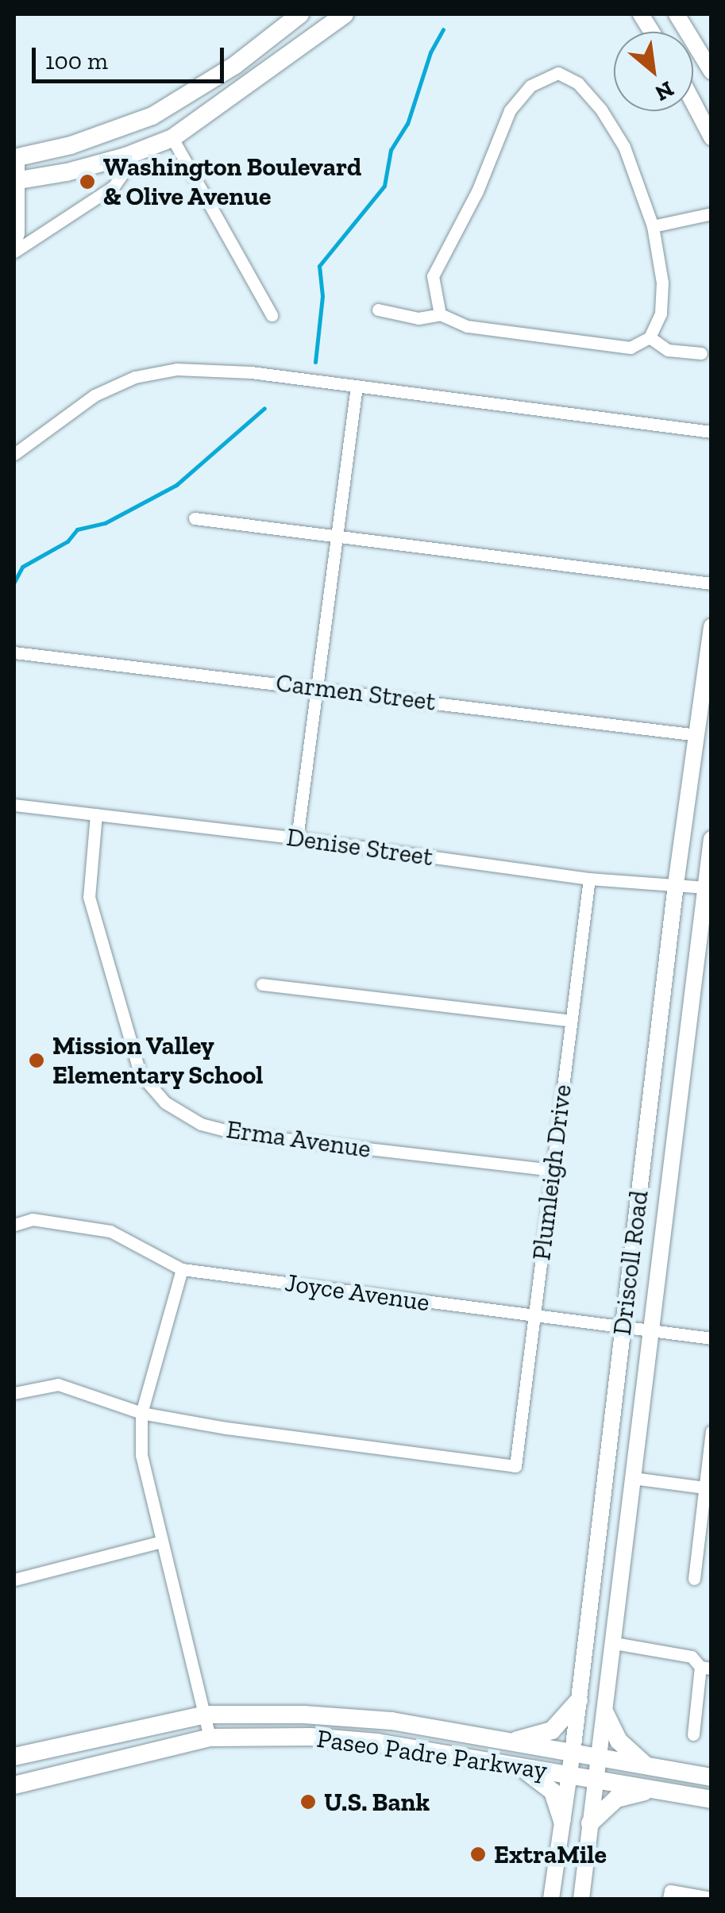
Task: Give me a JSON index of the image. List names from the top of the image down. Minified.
{"streets":{"main road":["Paseo Padre Parkway"],"street":["Carmen Street","Denise Street","Erma Avenue","Plumleigh Drive","Driscoll Road","Joyce Avenue"]},"crossings":[["Carmen Street","Driscoll Road"],["Denise Street","Erma Avenue"],["Denise Street","Plumleigh Drive"],["Denise Street","Driscoll Road"],["Erma Avenue","Plumleigh Drive"],["Plumleigh Drive","Joyce Avenue"],["Driscoll Road","Joyce Avenue"],["Driscoll Road","Paseo Padre Parkway"]],"places":["Washington Boulevard & Olive Avenue","Mission Valley Elementary School","U.S. Bank","ExtraMile"],"scale_bar":"100 m","north":"bottom right"}
